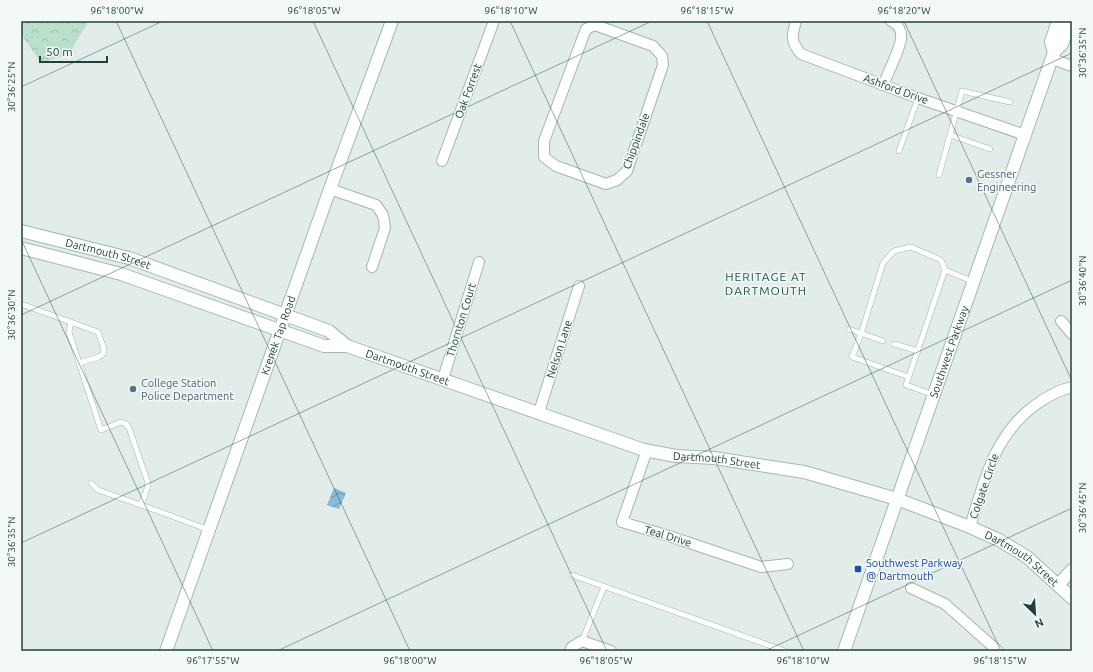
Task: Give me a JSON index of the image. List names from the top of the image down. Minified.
{"streets":{"street":["Ashford Drive","Oak Forrest","Chippindale","Dartmouth Street","Thornton Court","Krenek Tap Road","Nelson Lane","Southwest Parkway","Colgate Circle","Teal Drive"]},"crossings":[["Ashford Drive","Southwest Parkway"],["Dartmouth Street","Thornton Court"],["Dartmouth Street","Krenek Tap Road"],["Dartmouth Street","Nelson Lane"],["Dartmouth Street","Southwest Parkway"],["Dartmouth Street","Colgate Circle"],["Dartmouth Street","Teal Drive"]],"districts":["HERITAGE AT DARTMOUTH"],"places":{"other":["Gessner Engineering","College Station Police Department"],"transit":["Southwest Parkway @ Dartmouth"]},"scale_bar":"50 m","north":"bottom right","coordinates":["96°18'00\"W","96°18'05\"W","96°18'10\"W","96°18'15\"W","96°18'20\"W","30°36'35\"N","30°36'25\"N","30°36'40\"N","30°36'30\"N","30°36'45\"N","96°17'55\"W"]}
